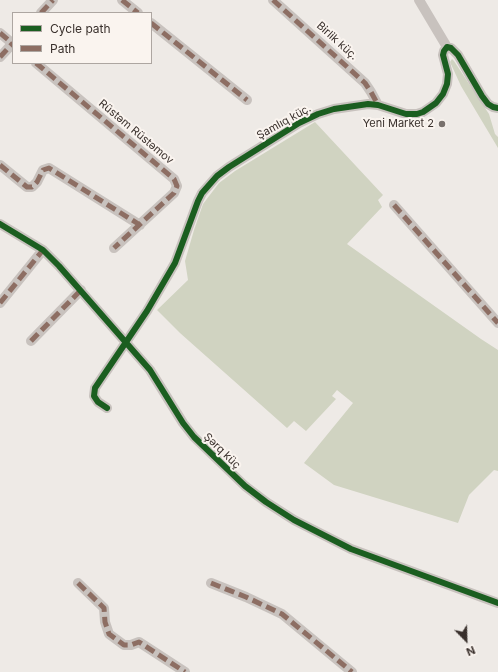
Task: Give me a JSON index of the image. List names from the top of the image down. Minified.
{"streets":{"street":["Birlik küç.","Şamlıq küç.","Rüstəm Rüstəmov","Şərq küç"]},"crossings":[["Birlik küç.","Şamlıq küç."],["Şamlıq küç.","Şərq küç"]],"places":["Yeni Market 2"],"legend":["Cycle path","Path"],"north":"bottom right"}
